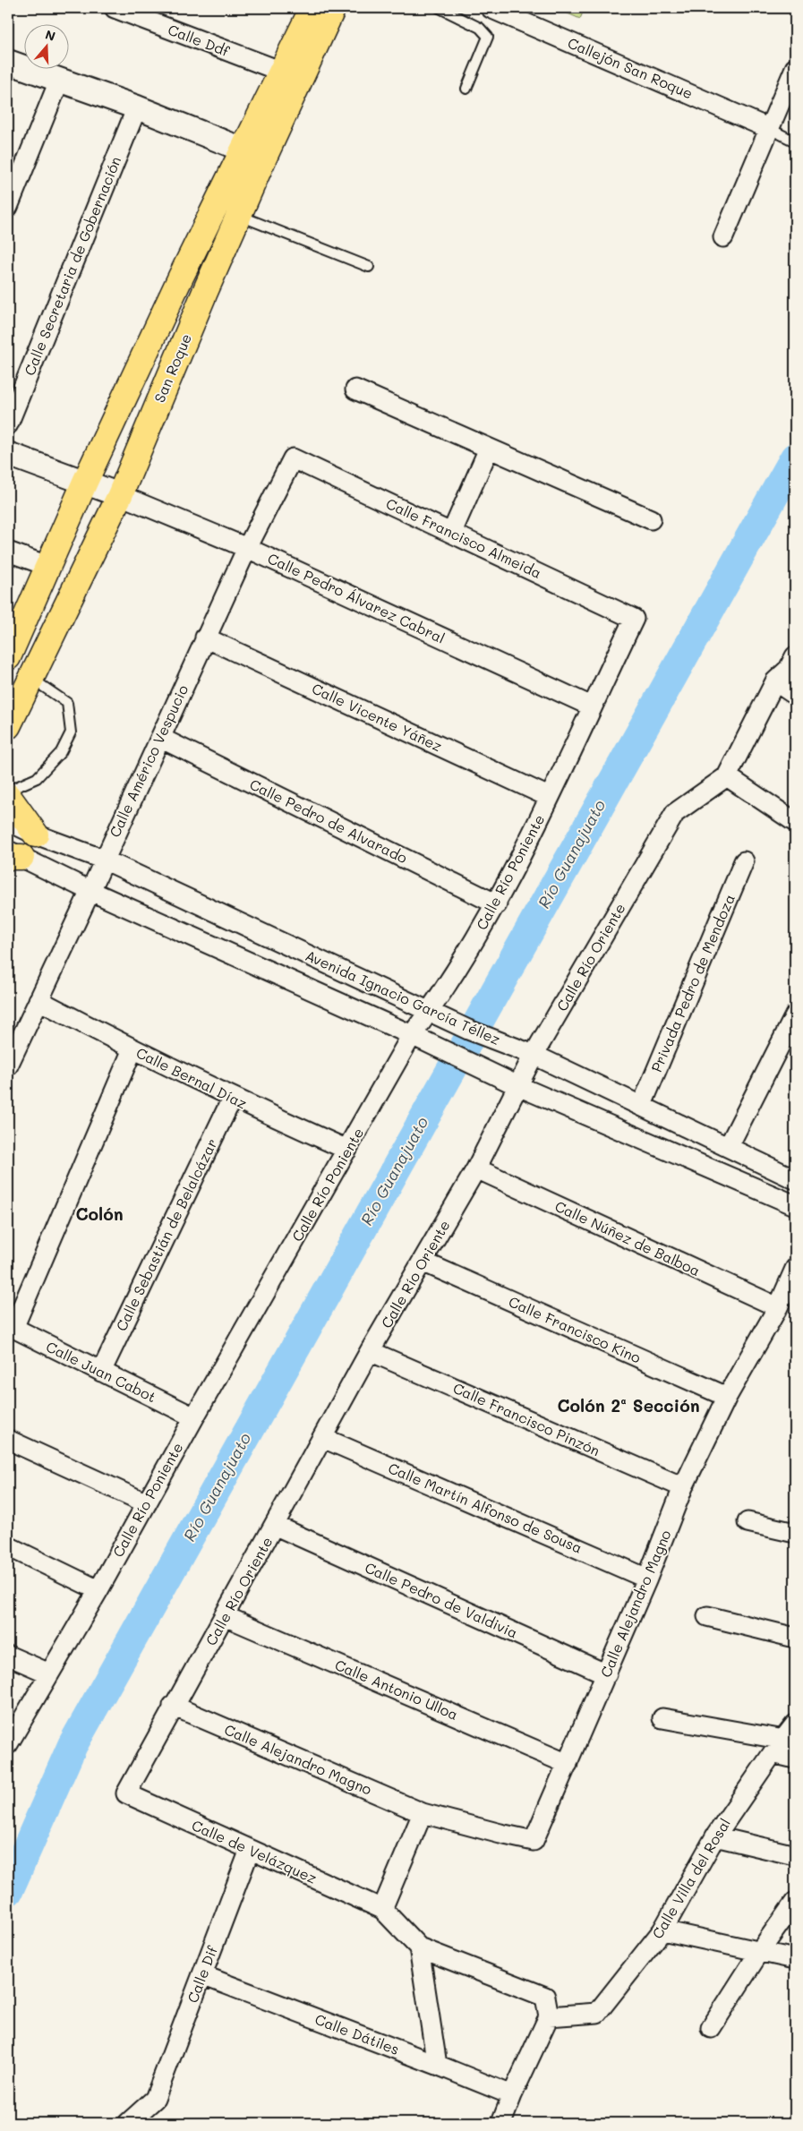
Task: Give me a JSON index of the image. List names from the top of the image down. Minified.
{"streets":{"main road":["San Roque"],"street":["Calle Ddf","Callejón San Roque","Calle Secretaria de Gobernación","Calle Francisco Almeida","Calle Pedro Álvarez Cabral","Calle Vicente Yáñez","Calle Américo Vespucio","Calle Pedro de Alvarado","Calle Río Poniente","Calle Río Oriente","Privada Pedro de Mendoza","Avenida Ignacio García Téllez","Calle Bernal Díaz","Calle Sebastián de Belalcázar","Calle Núñez de Balboa","Calle Francisco Kino","Calle Juan Cabot","Calle Francisco Pinzón","Calle Martín Alfonso de Sousa","Calle Pedro de Valdivia","Calle Alejandro Magno","Calle Antonio Ulloa","Calle de Velázquez","Calle Villa del Rosal","Calle Dif","Calle Dátiles"]},"crossings":[["Calle Ddf","San Roque"],["San Roque","Calle Pedro Álvarez Cabral"],["Calle Francisco Almeida","Calle Américo Vespucio"],["Calle Francisco Almeida","Calle Río Poniente"],["Calle Pedro Álvarez Cabral","Calle Américo Vespucio"],["Calle Pedro Álvarez Cabral","Calle Río Poniente"],["Calle Vicente Yáñez","Calle Américo Vespucio"],["Calle Vicente Yáñez","Calle Río Poniente"],["Calle Américo Vespucio","Calle Pedro de Alvarado"],["Calle Américo Vespucio","Avenida Ignacio García Téllez"],["Calle Américo Vespucio","Calle Bernal Díaz"],["Calle Pedro de Alvarado","Calle Río Poniente"],["Calle Río Poniente","Avenida Ignacio García Téllez"],["Calle Río Poniente","Calle Bernal Díaz"],["Calle Río Poniente","Calle Juan Cabot"],["Calle Río Oriente","Avenida Ignacio García Téllez"],["Calle Río Oriente","Calle Núñez de Balboa"],["Calle Río Oriente","Calle Francisco Kino"],["Calle Río Oriente","Calle Francisco Pinzón"],["Calle Río Oriente","Calle Martín Alfonso de Sousa"],["Calle Río Oriente","Calle Pedro de Valdivia"],["Calle Río Oriente","Calle Alejandro Magno"],["Calle Río Oriente","Calle Antonio Ulloa"],["Calle Río Oriente","Calle de Velázquez"],["Privada Pedro de Mendoza","Avenida Ignacio García Téllez"],["Calle Bernal Díaz","Calle Sebastián de Belalcázar"],["Calle Sebastián de Belalcázar","Calle Juan Cabot"],["Calle Núñez de Balboa","Calle Alejandro Magno"],["Calle Francisco Kino","Calle Alejandro Magno"],["Calle Francisco Pinzón","Calle Alejandro Magno"],["Calle Martín Alfonso de Sousa","Calle Alejandro Magno"],["Calle Pedro de Valdivia","Calle Alejandro Magno"],["Calle Alejandro Magno","Calle Antonio Ulloa"],["Calle de Velázquez","Calle Dif"],["Calle Dif","Calle Dátiles"]],"districts":["Colón","Colón 2ª Sección"],"water":["Río Guanajuato"],"north":"top"}
